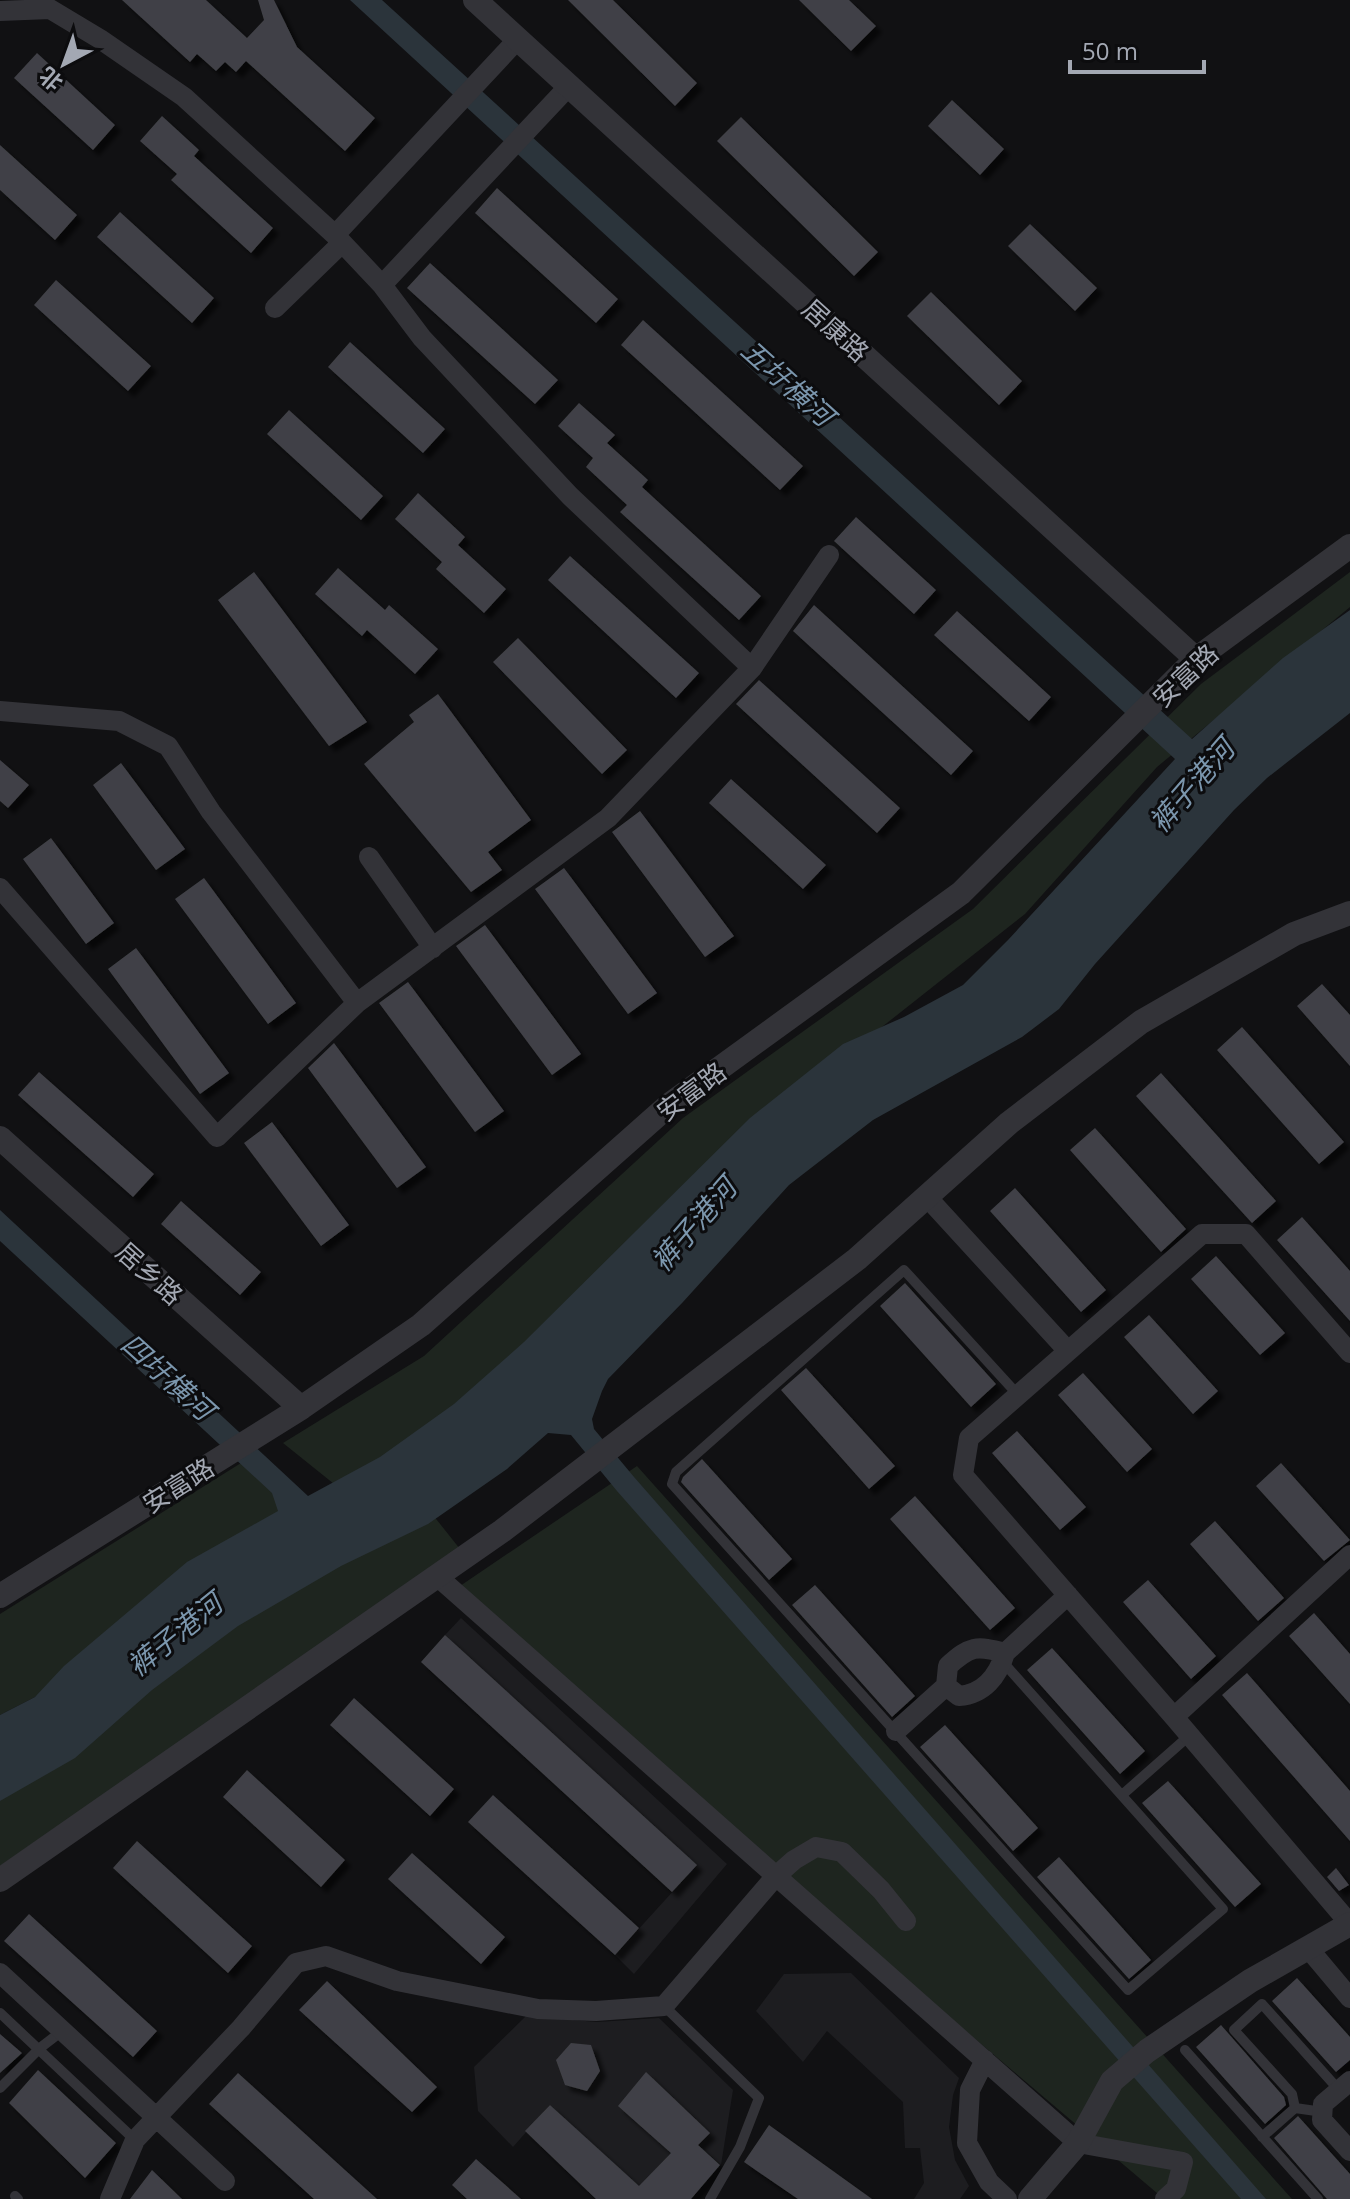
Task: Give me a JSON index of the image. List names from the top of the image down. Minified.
{"streets":{"street":["居康路","安富路","居乡路"]},"crossings":[["居康路","安富路"],["安富路","居乡路"]],"water":["五圩横河","裤子港河","四圩横河"],"scale_bar":"50 m","north":"bottom left"}
